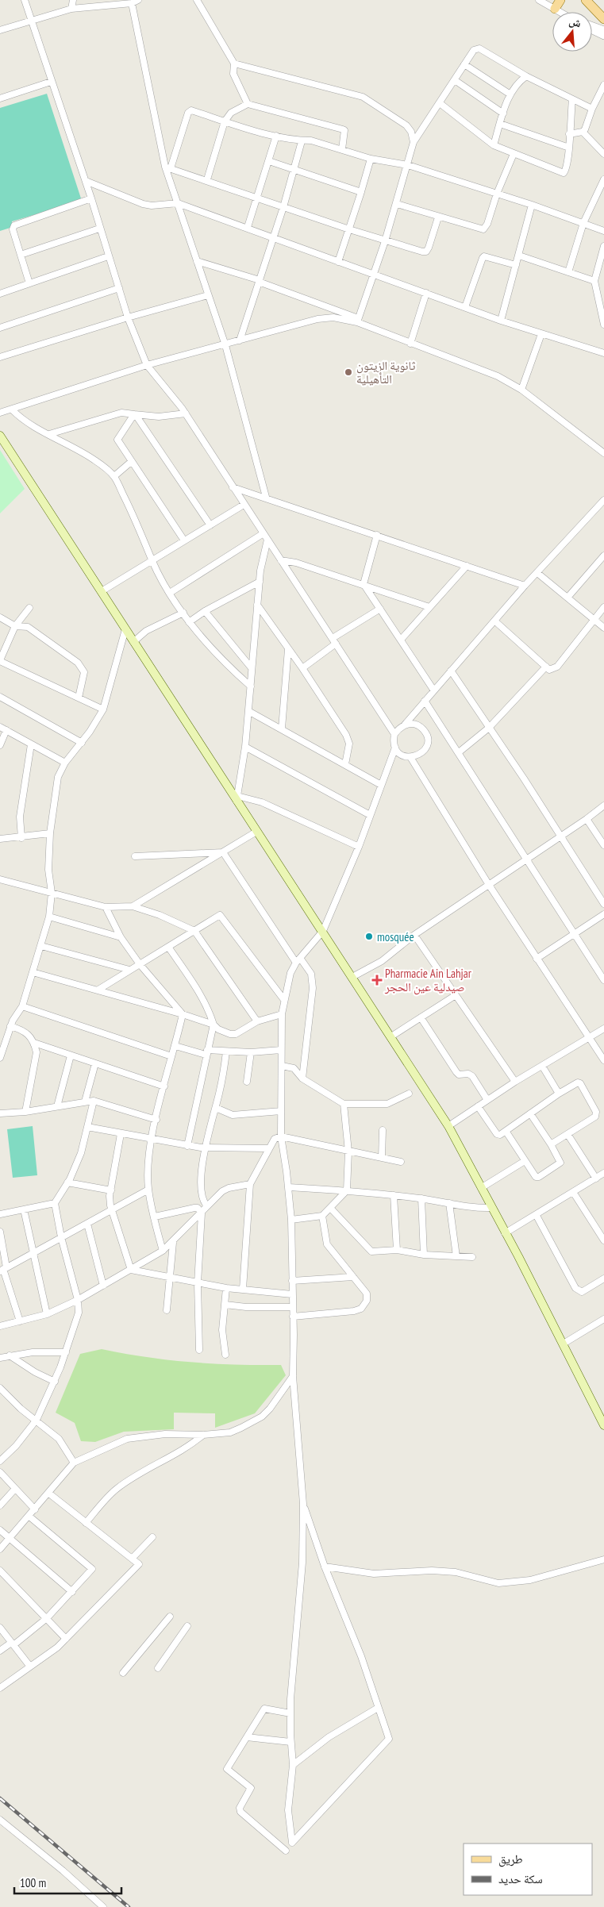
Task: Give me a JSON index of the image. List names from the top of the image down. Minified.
{"places":{"other":["ثانوية الزيتون التأهيلية","mosquée"],"health":["Pharmacie Ain Lahjar صيدلية عين الحجر"]},"legend":["طريق","سكة حديد"],"scale_bar":"100 m","north":"top"}
